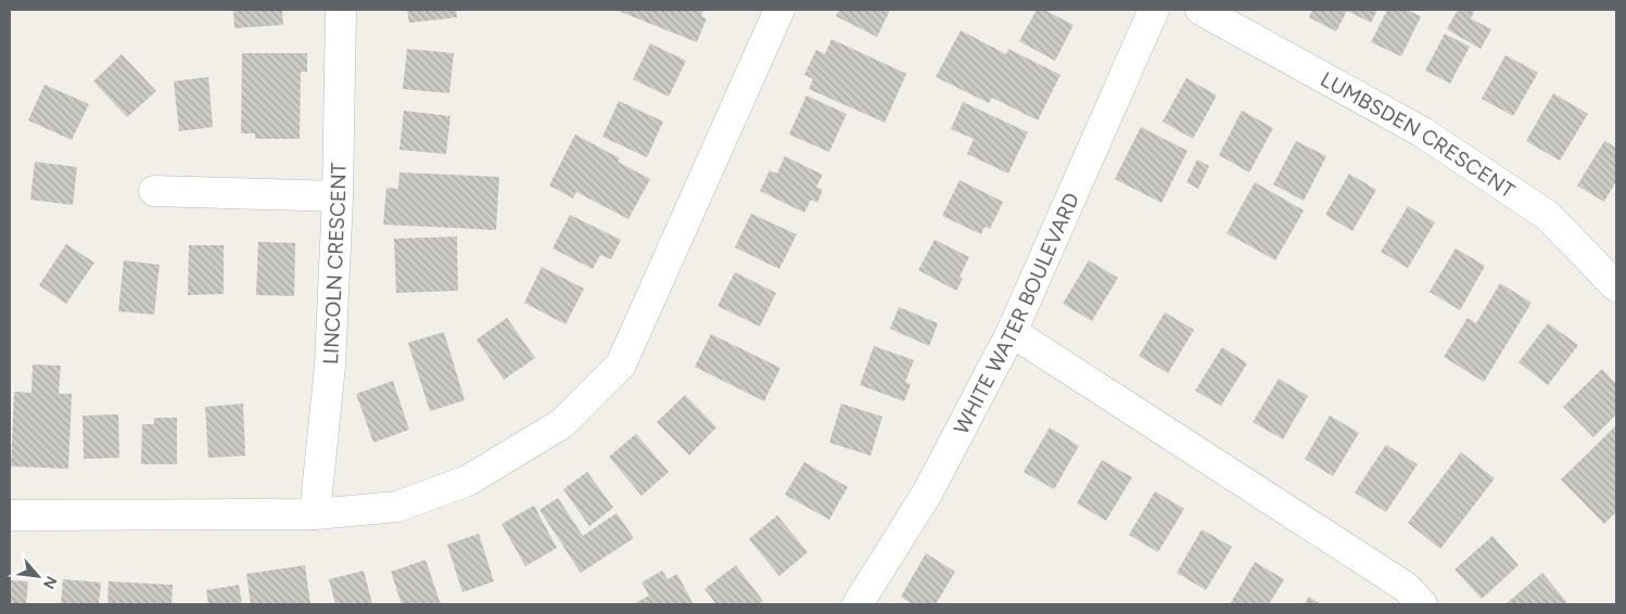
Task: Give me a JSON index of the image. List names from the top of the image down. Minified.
{"streets":{"street":["LUMBSDEN CRESCENT","LINCOLN CRESCENT","WHITE WATER BOULEVARD"]},"north":"bottom right"}
